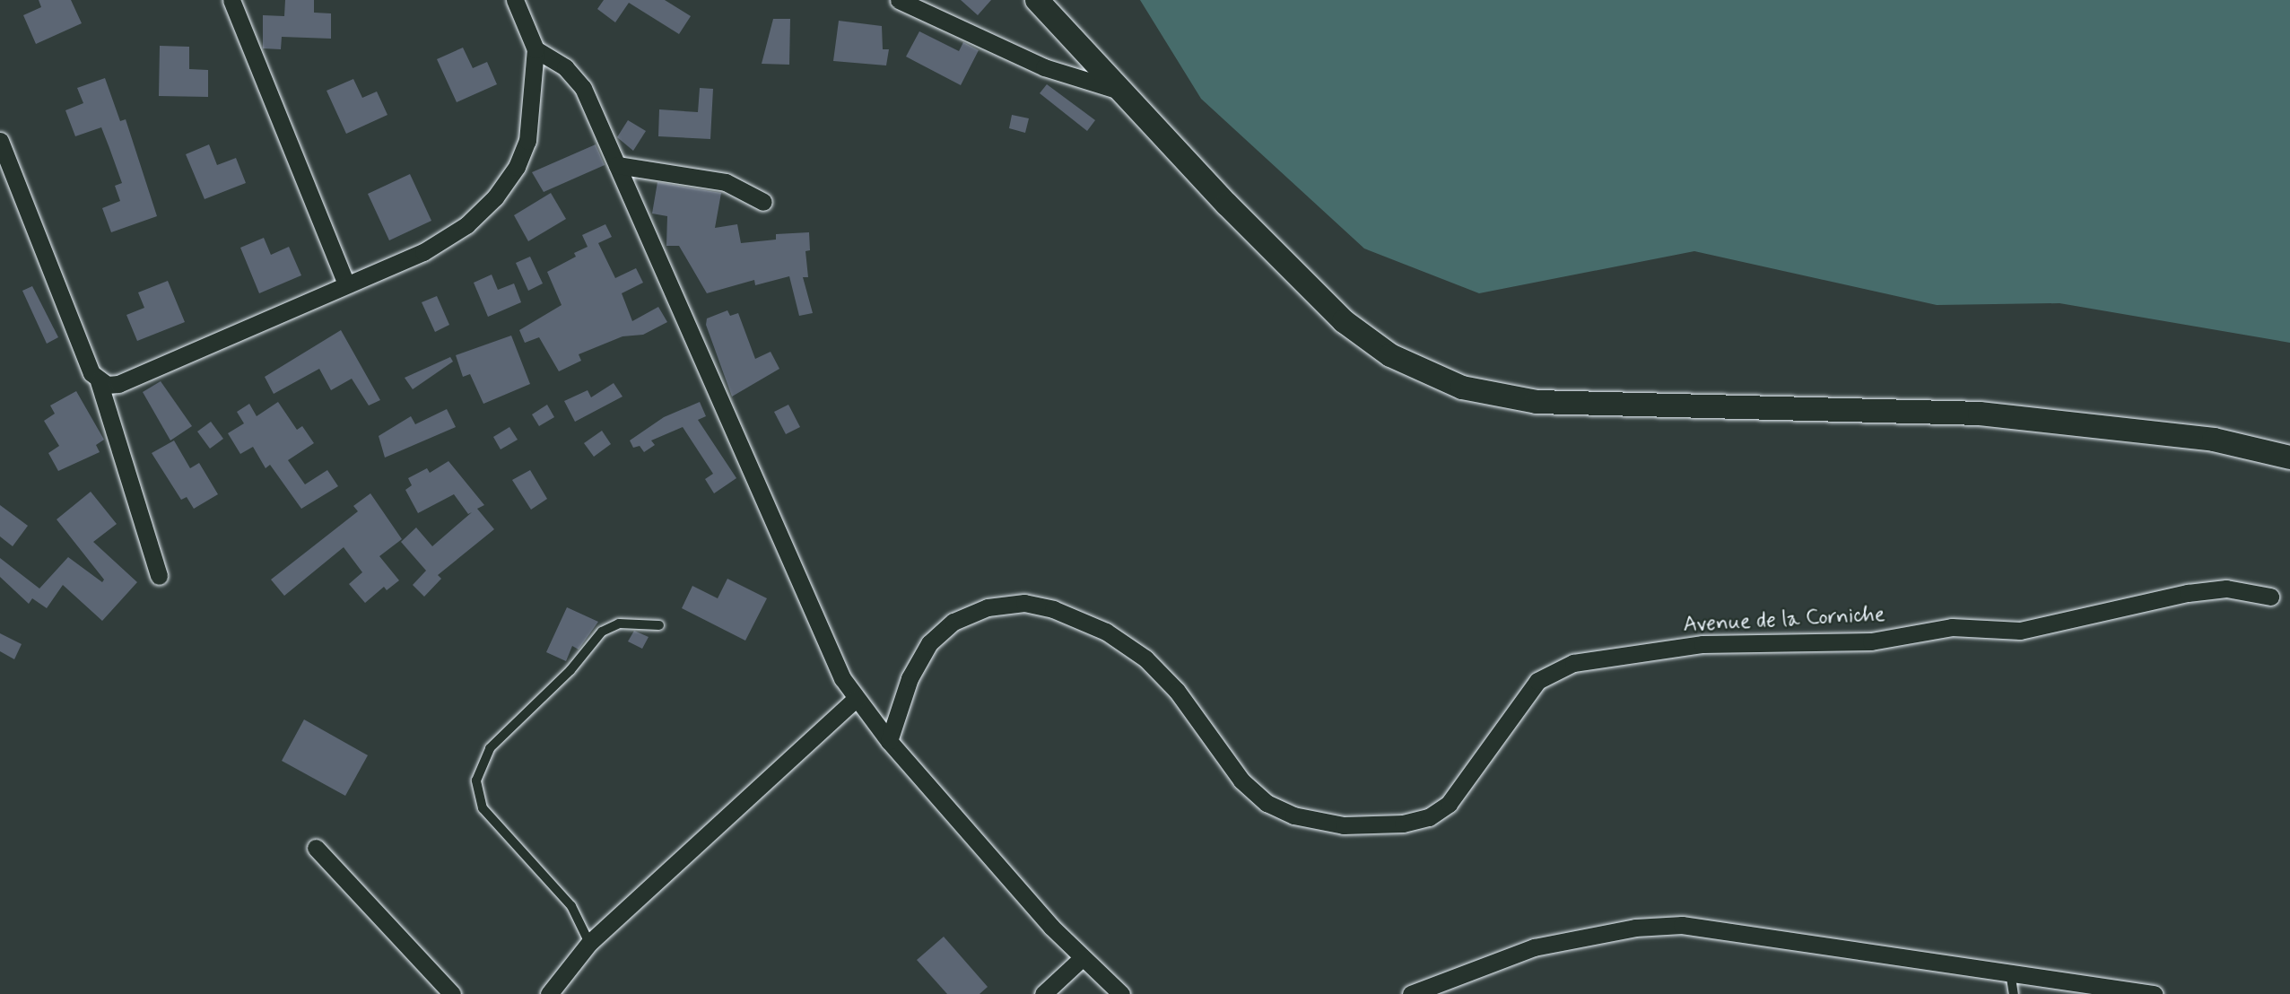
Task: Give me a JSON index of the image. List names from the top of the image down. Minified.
{"streets":{"street":["Avenue de la Corniche"]}}
